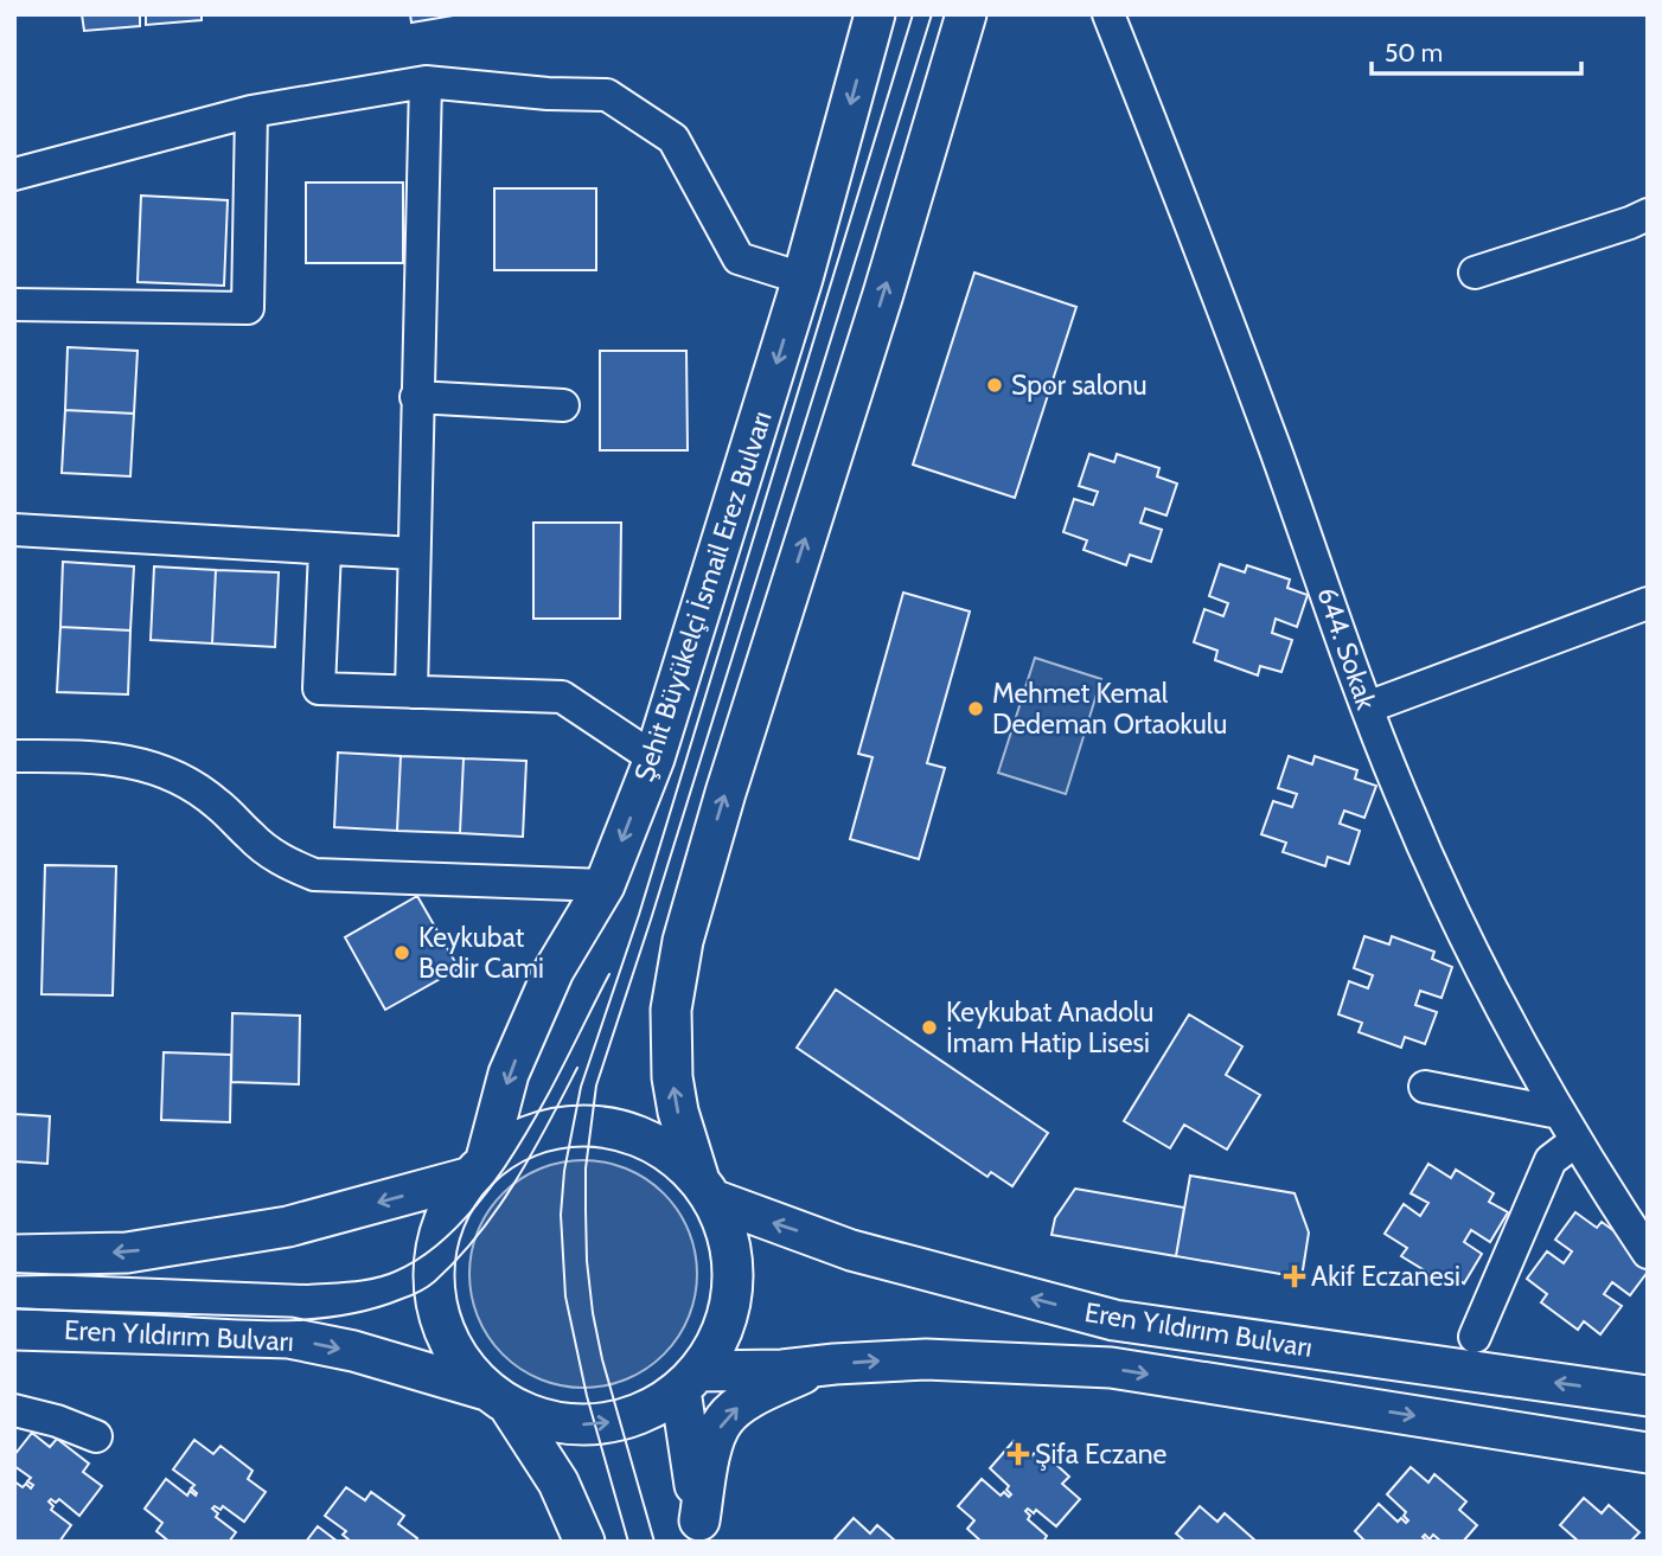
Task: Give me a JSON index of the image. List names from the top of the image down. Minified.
{"streets":{"main road":["Şehit Büyükelçi İsmail Erez Bulvarı","Eren Yıldırım Bulvarı"],"street":["644. Sokak"]},"crossings":[["Şehit Büyükelçi İsmail Erez Bulvarı","Eren Yıldırım Bulvarı"]],"places":{"other":["Spor salonu","Mehmet Kemal Dedeman Ortaokulu","Keykubat Bedir Cami","Keykubat Anadolu İmam Hatip Lisesi"],"health":["Akif Eczanesi","Şifa Eczane"]},"scale_bar":"50 m"}
